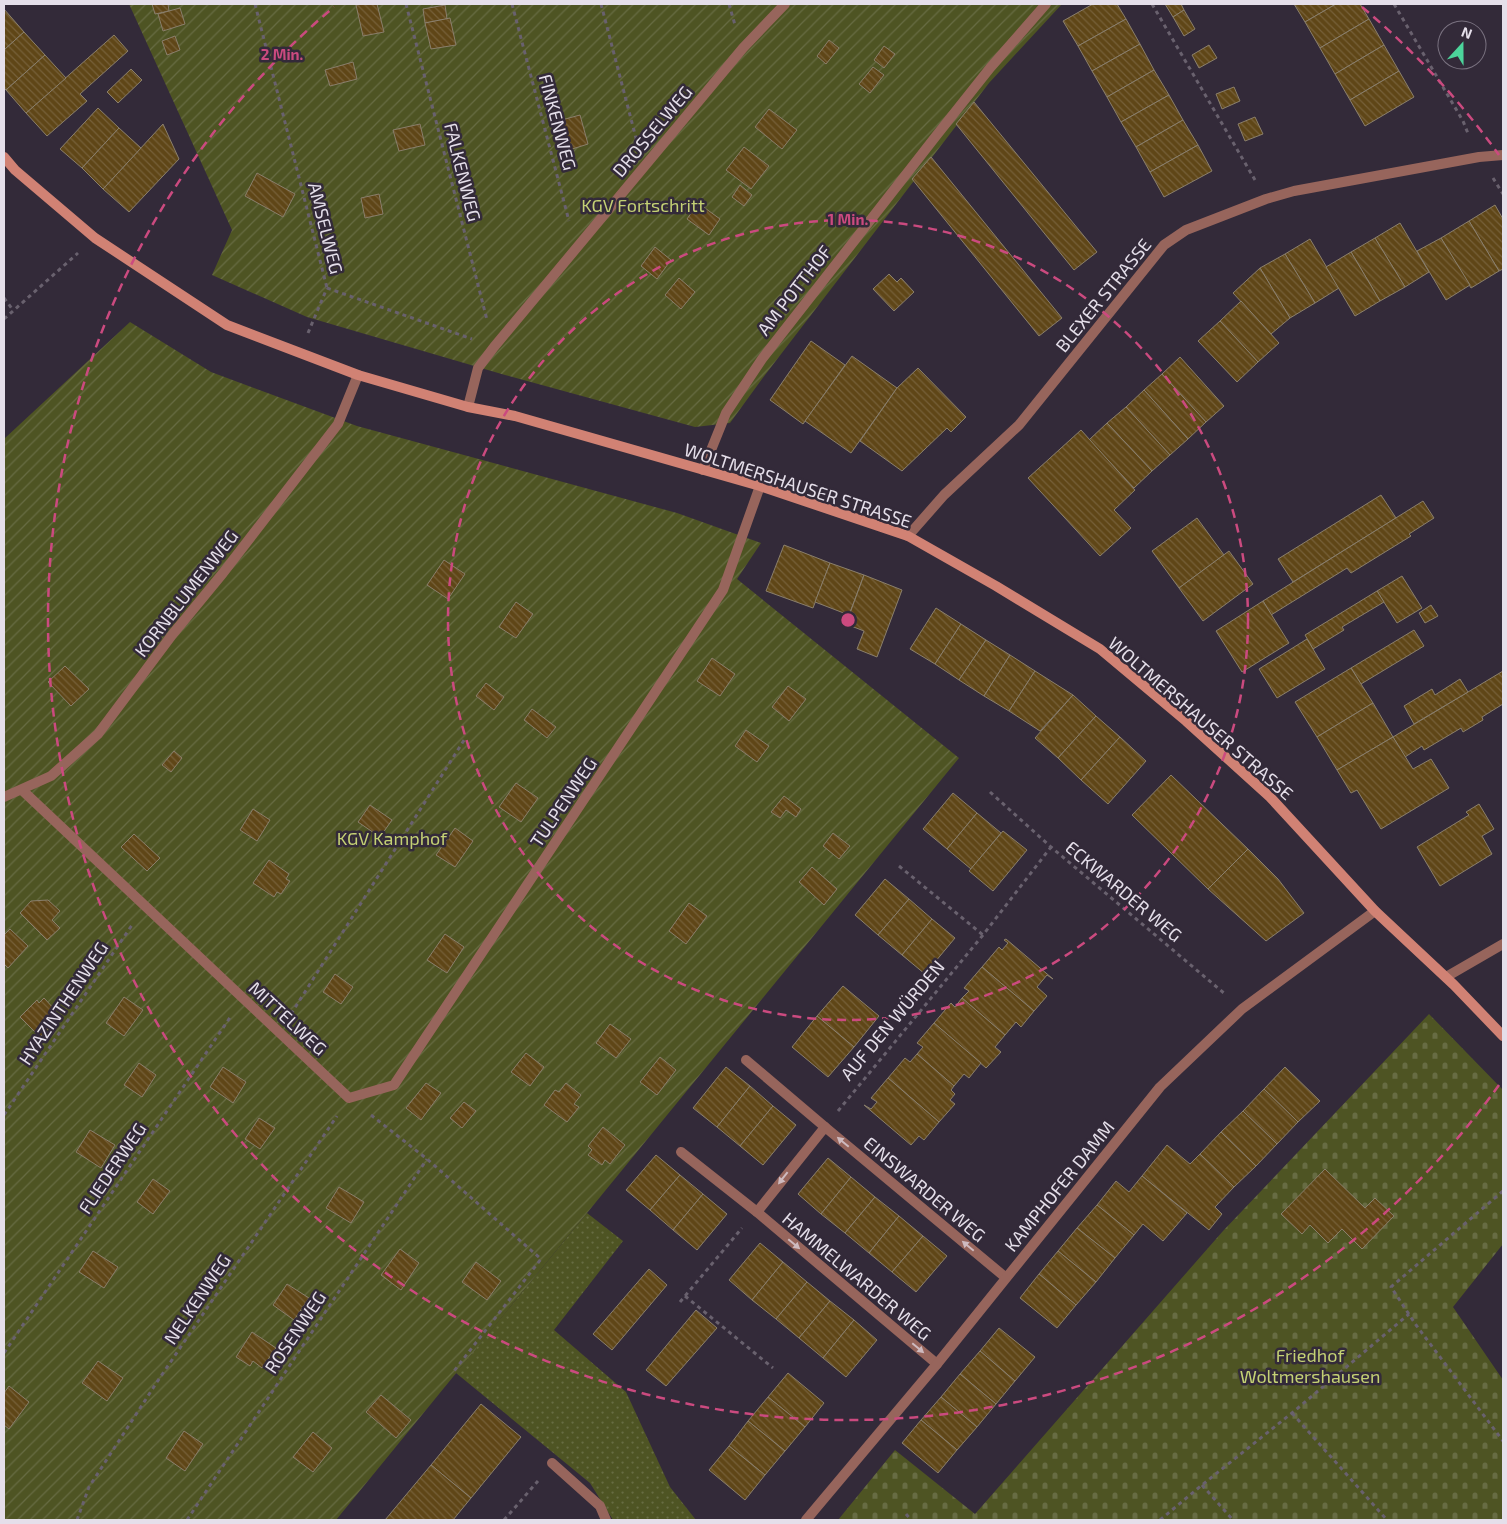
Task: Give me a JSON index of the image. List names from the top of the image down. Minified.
{"streets":{"street":["DROSSELWEG","AM POTTHOF","BLEXER STRASSE","WOLTMERSHAUSER STRASSE","KORNBLUMENWEG","TULPENWEG","MITTELWEG","KAMPHOFER DAMM","EINSWARDER WEG","HAMMELWARDER WEG"],"path":["FINKENWEG","FALKENWEG","AMSELWEG","ECKWARDER WEG","HYAZINTHENWEG","AUF DEN WÜRDEN","FLIEDERWEG","NELKENWEG","ROSENWEG"]},"crossings":[["FINKENWEG","DROSSELWEG"],["DROSSELWEG","FALKENWEG"],["DROSSELWEG","AMSELWEG"],["DROSSELWEG","WOLTMERSHAUSER STRASSE"],["FALKENWEG","AMSELWEG"],["AM POTTHOF","WOLTMERSHAUSER STRASSE"],["BLEXER STRASSE","WOLTMERSHAUSER STRASSE"],["WOLTMERSHAUSER STRASSE","KORNBLUMENWEG"],["WOLTMERSHAUSER STRASSE","TULPENWEG"],["WOLTMERSHAUSER STRASSE","KAMPHOFER DAMM"],["KORNBLUMENWEG","MITTELWEG"],["TULPENWEG","MITTELWEG"],["TULPENWEG","NELKENWEG"],["ECKWARDER WEG","AUF DEN WÜRDEN"],["ECKWARDER WEG","KAMPHOFER DAMM"],["HYAZINTHENWEG","MITTELWEG"],["MITTELWEG","FLIEDERWEG"],["MITTELWEG","NELKENWEG"],["AUF DEN WÜRDEN","EINSWARDER WEG"],["KAMPHOFER DAMM","EINSWARDER WEG"],["KAMPHOFER DAMM","HAMMELWARDER WEG"]],"one_way":["EINSWARDER WEG","HAMMELWARDER WEG"],"parks":["KGV Fortschritt","KGV Kamphof","Friedhof Woltmershausen"],"north":"top","rings":["2 Min.","1 Min."]}
